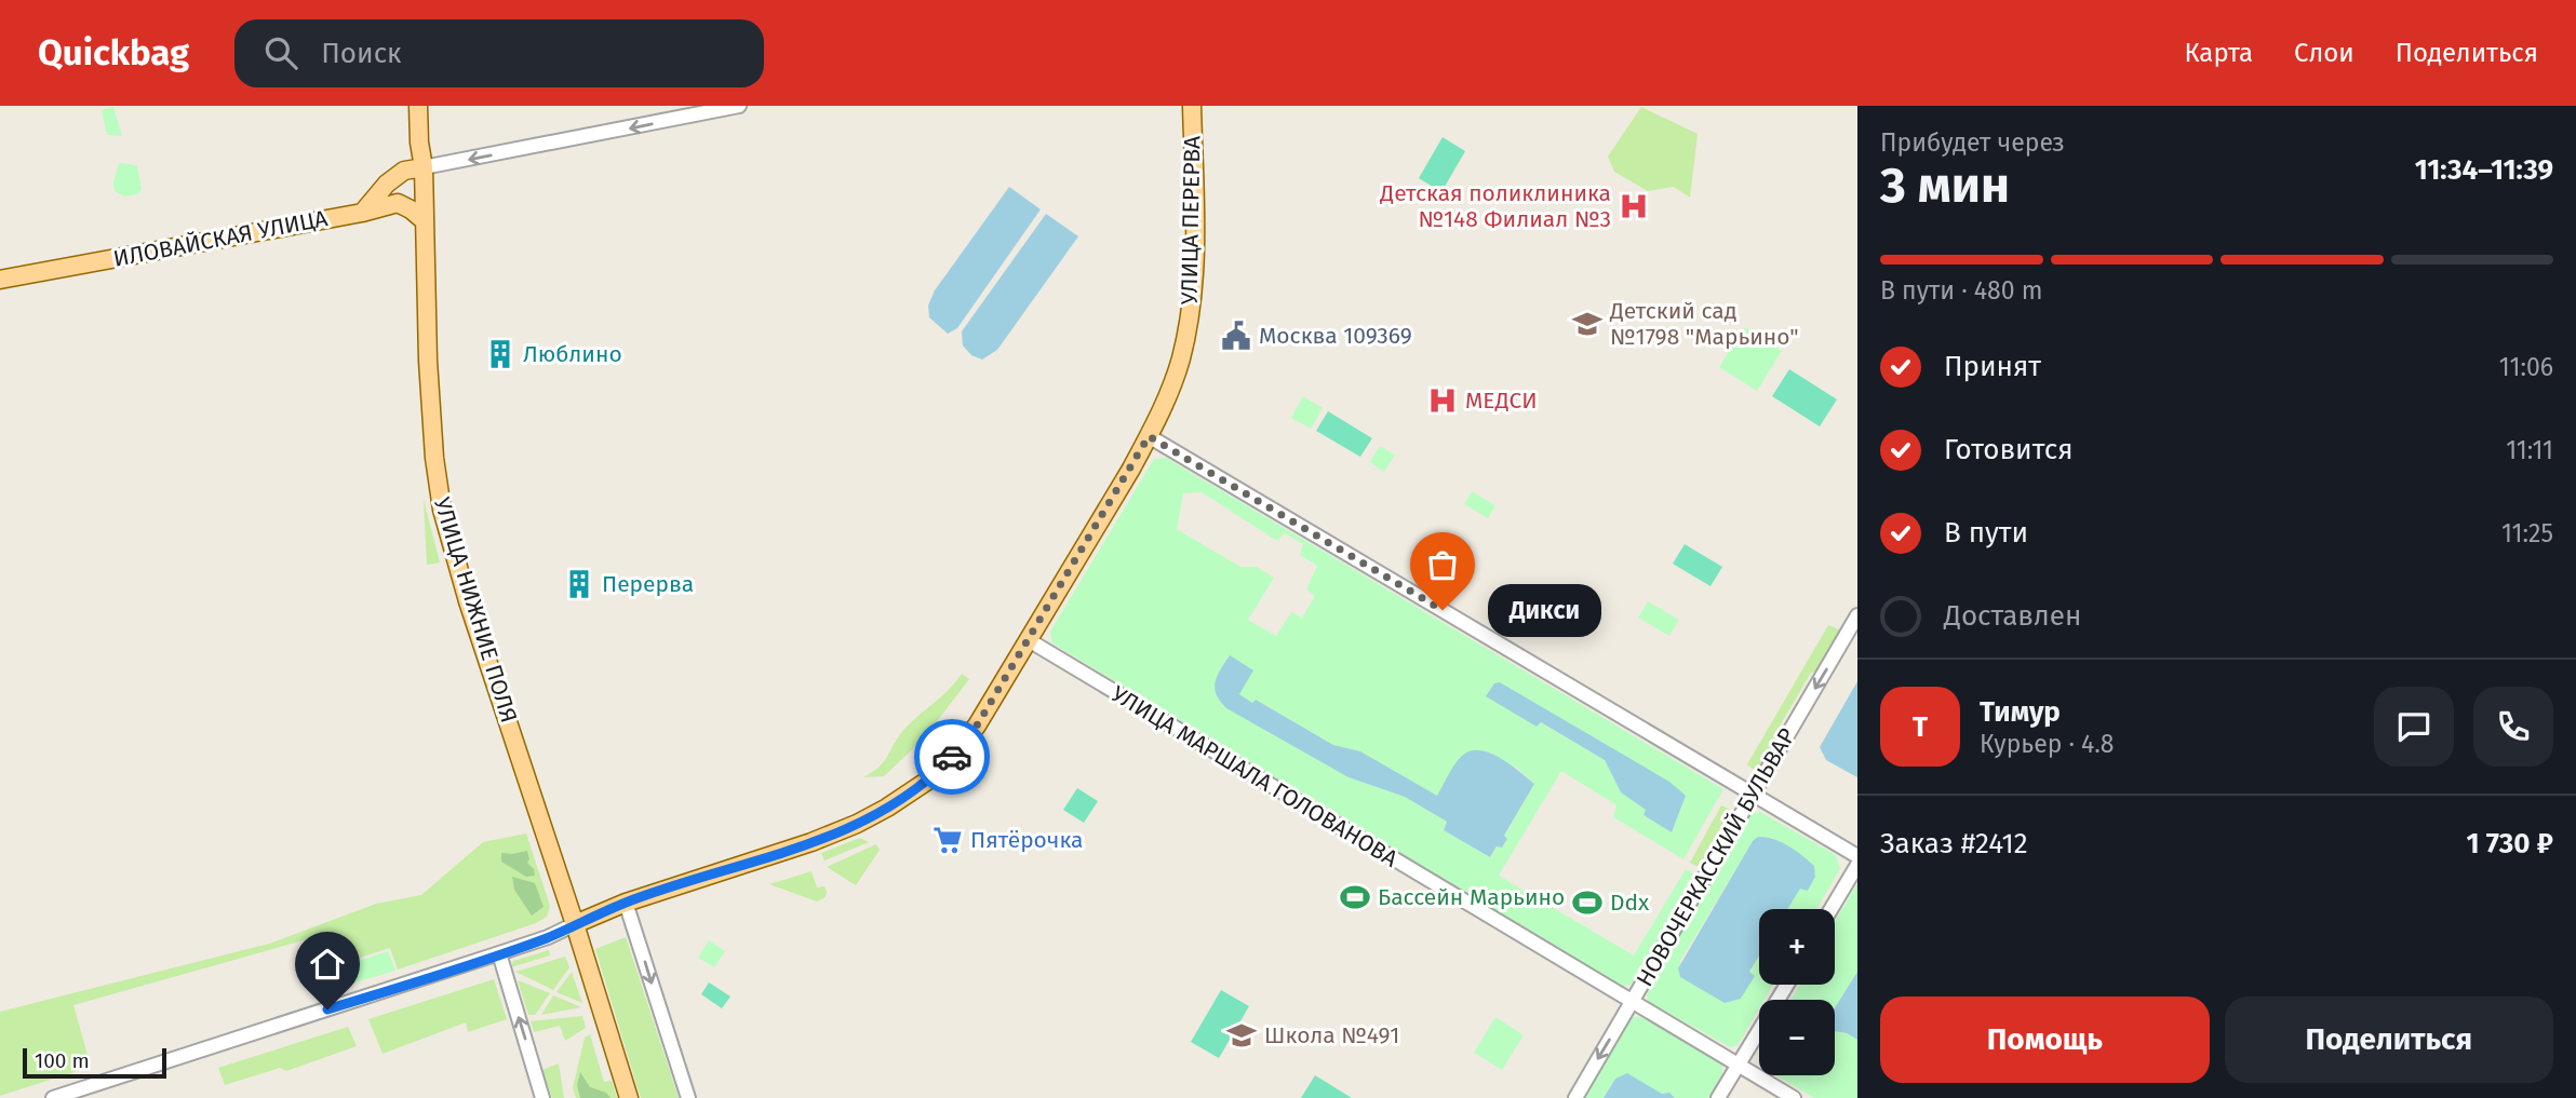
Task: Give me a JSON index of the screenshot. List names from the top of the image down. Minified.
{"streets":{"main road":["УЛИЦА ПЕРЕРВА","ИЛОВАЙСКАЯ УЛИЦА","УЛИЦА НИЖНИЕ ПОЛЯ"],"street":["УЛИЦА МАРШАЛА ГОЛОВАНОВА","НОВОЧЕРКАССКИЙ БУЛЬВАР"]},"crossings":[["УЛИЦА ПЕРЕРВА","УЛИЦА НИЖНИЕ ПОЛЯ"],["УЛИЦА ПЕРЕРВА","УЛИЦА МАРШАЛА ГОЛОВАНОВА"],["ИЛОВАЙСКАЯ УЛИЦА","УЛИЦА НИЖНИЕ ПОЛЯ"],["УЛИЦА МАРШАЛА ГОЛОВАНОВА","НОВОЧЕРКАССКИЙ БУЛЬВАР"]],"one_way":["НОВОЧЕРКАССКИЙ БУЛЬВАР"],"places":{"hospital":["Детская поликлиника №148 Филиал №3","МЕДСИ"],"school or university":["Детский сад №1798 \"Марьино\"","Школа №491"],"public building":["Москва 109369"],"building":["Люблино","Перерва"],"other":["Дикси"],"supermarket":["Пятёрочка"],"sports":["Бассейн Марьино","Ddx"]},"scale_bar":"100 m","page":{"header":"Quickbag","search":"Поиск","nav":["Карта","Слои","Поделиться"],"heading":["3 мин","Прибудет через","11:34–11:39"],"panel":["Тимур","Курьер · 4.8","Заказ #2412","1 730 ₽"],"bar":"В пути · 480 m","list":[["Принят","11:06"],["Готовится","11:11"],["В пути","11:25"],"Доставлен"],"bubble":"Дикси","round":"Т","map_buttons":["+","−"],"buttons":["Помощь","Поделиться"],"scale":"100 m"}}
